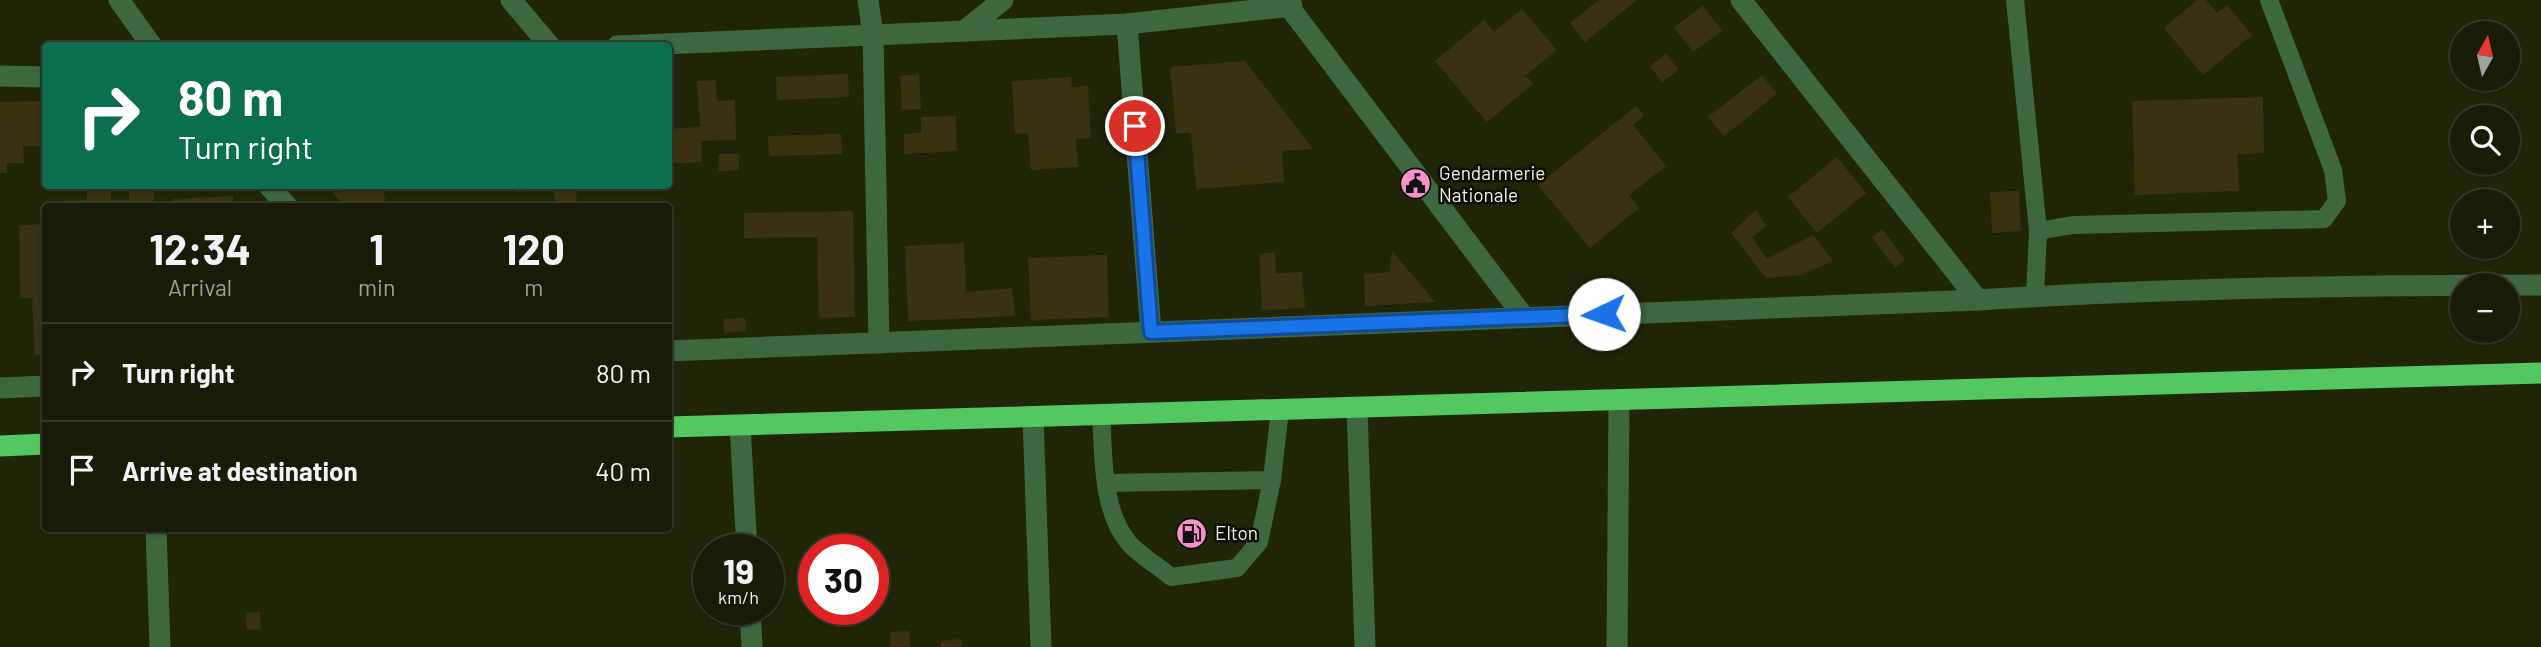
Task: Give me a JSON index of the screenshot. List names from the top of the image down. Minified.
{"places":{"public building":["Gendarmerie Nationale"],"fuel station":["Elton"]},"north":"top","page":{"map_buttons":["+","−"],"turn":["80 m","Turn right"],"eta":["12:34","Arrival","1","min","120","m"],"list":[{"name":"Turn right","value":"80 m"},{"name":"Arrive at destination","value":"40 m"}],"speed":"19 km/h","limit":"30"}}
